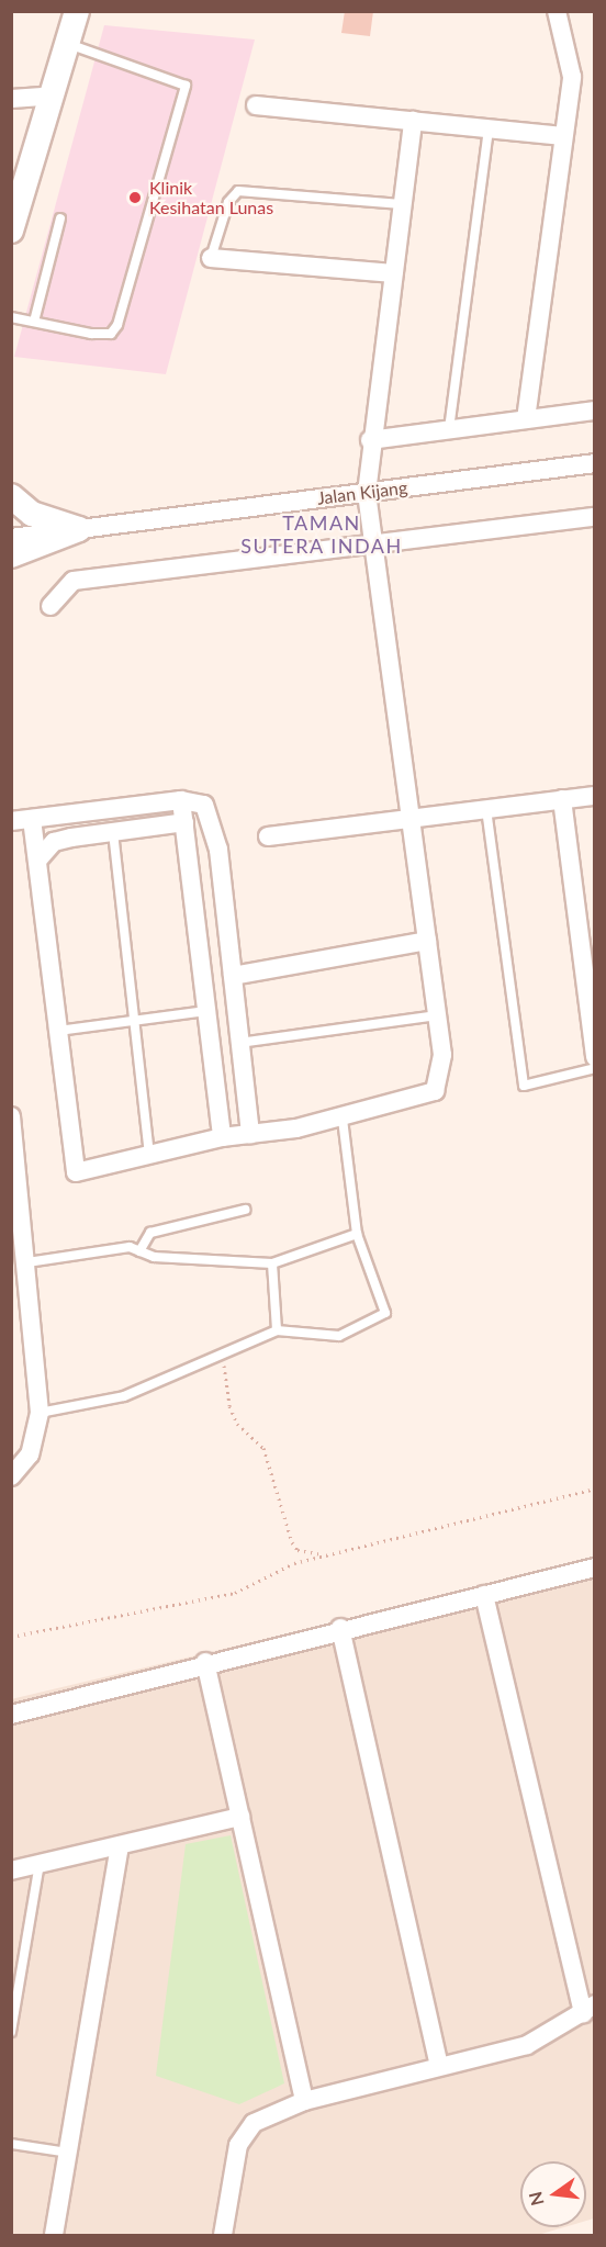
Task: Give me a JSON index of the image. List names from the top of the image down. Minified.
{"streets":{"street":["Jalan Kijang"]},"districts":["TAMAN SUTERA INDAH"],"places":["Klinik Kesihatan Lunas"],"north":"left"}
